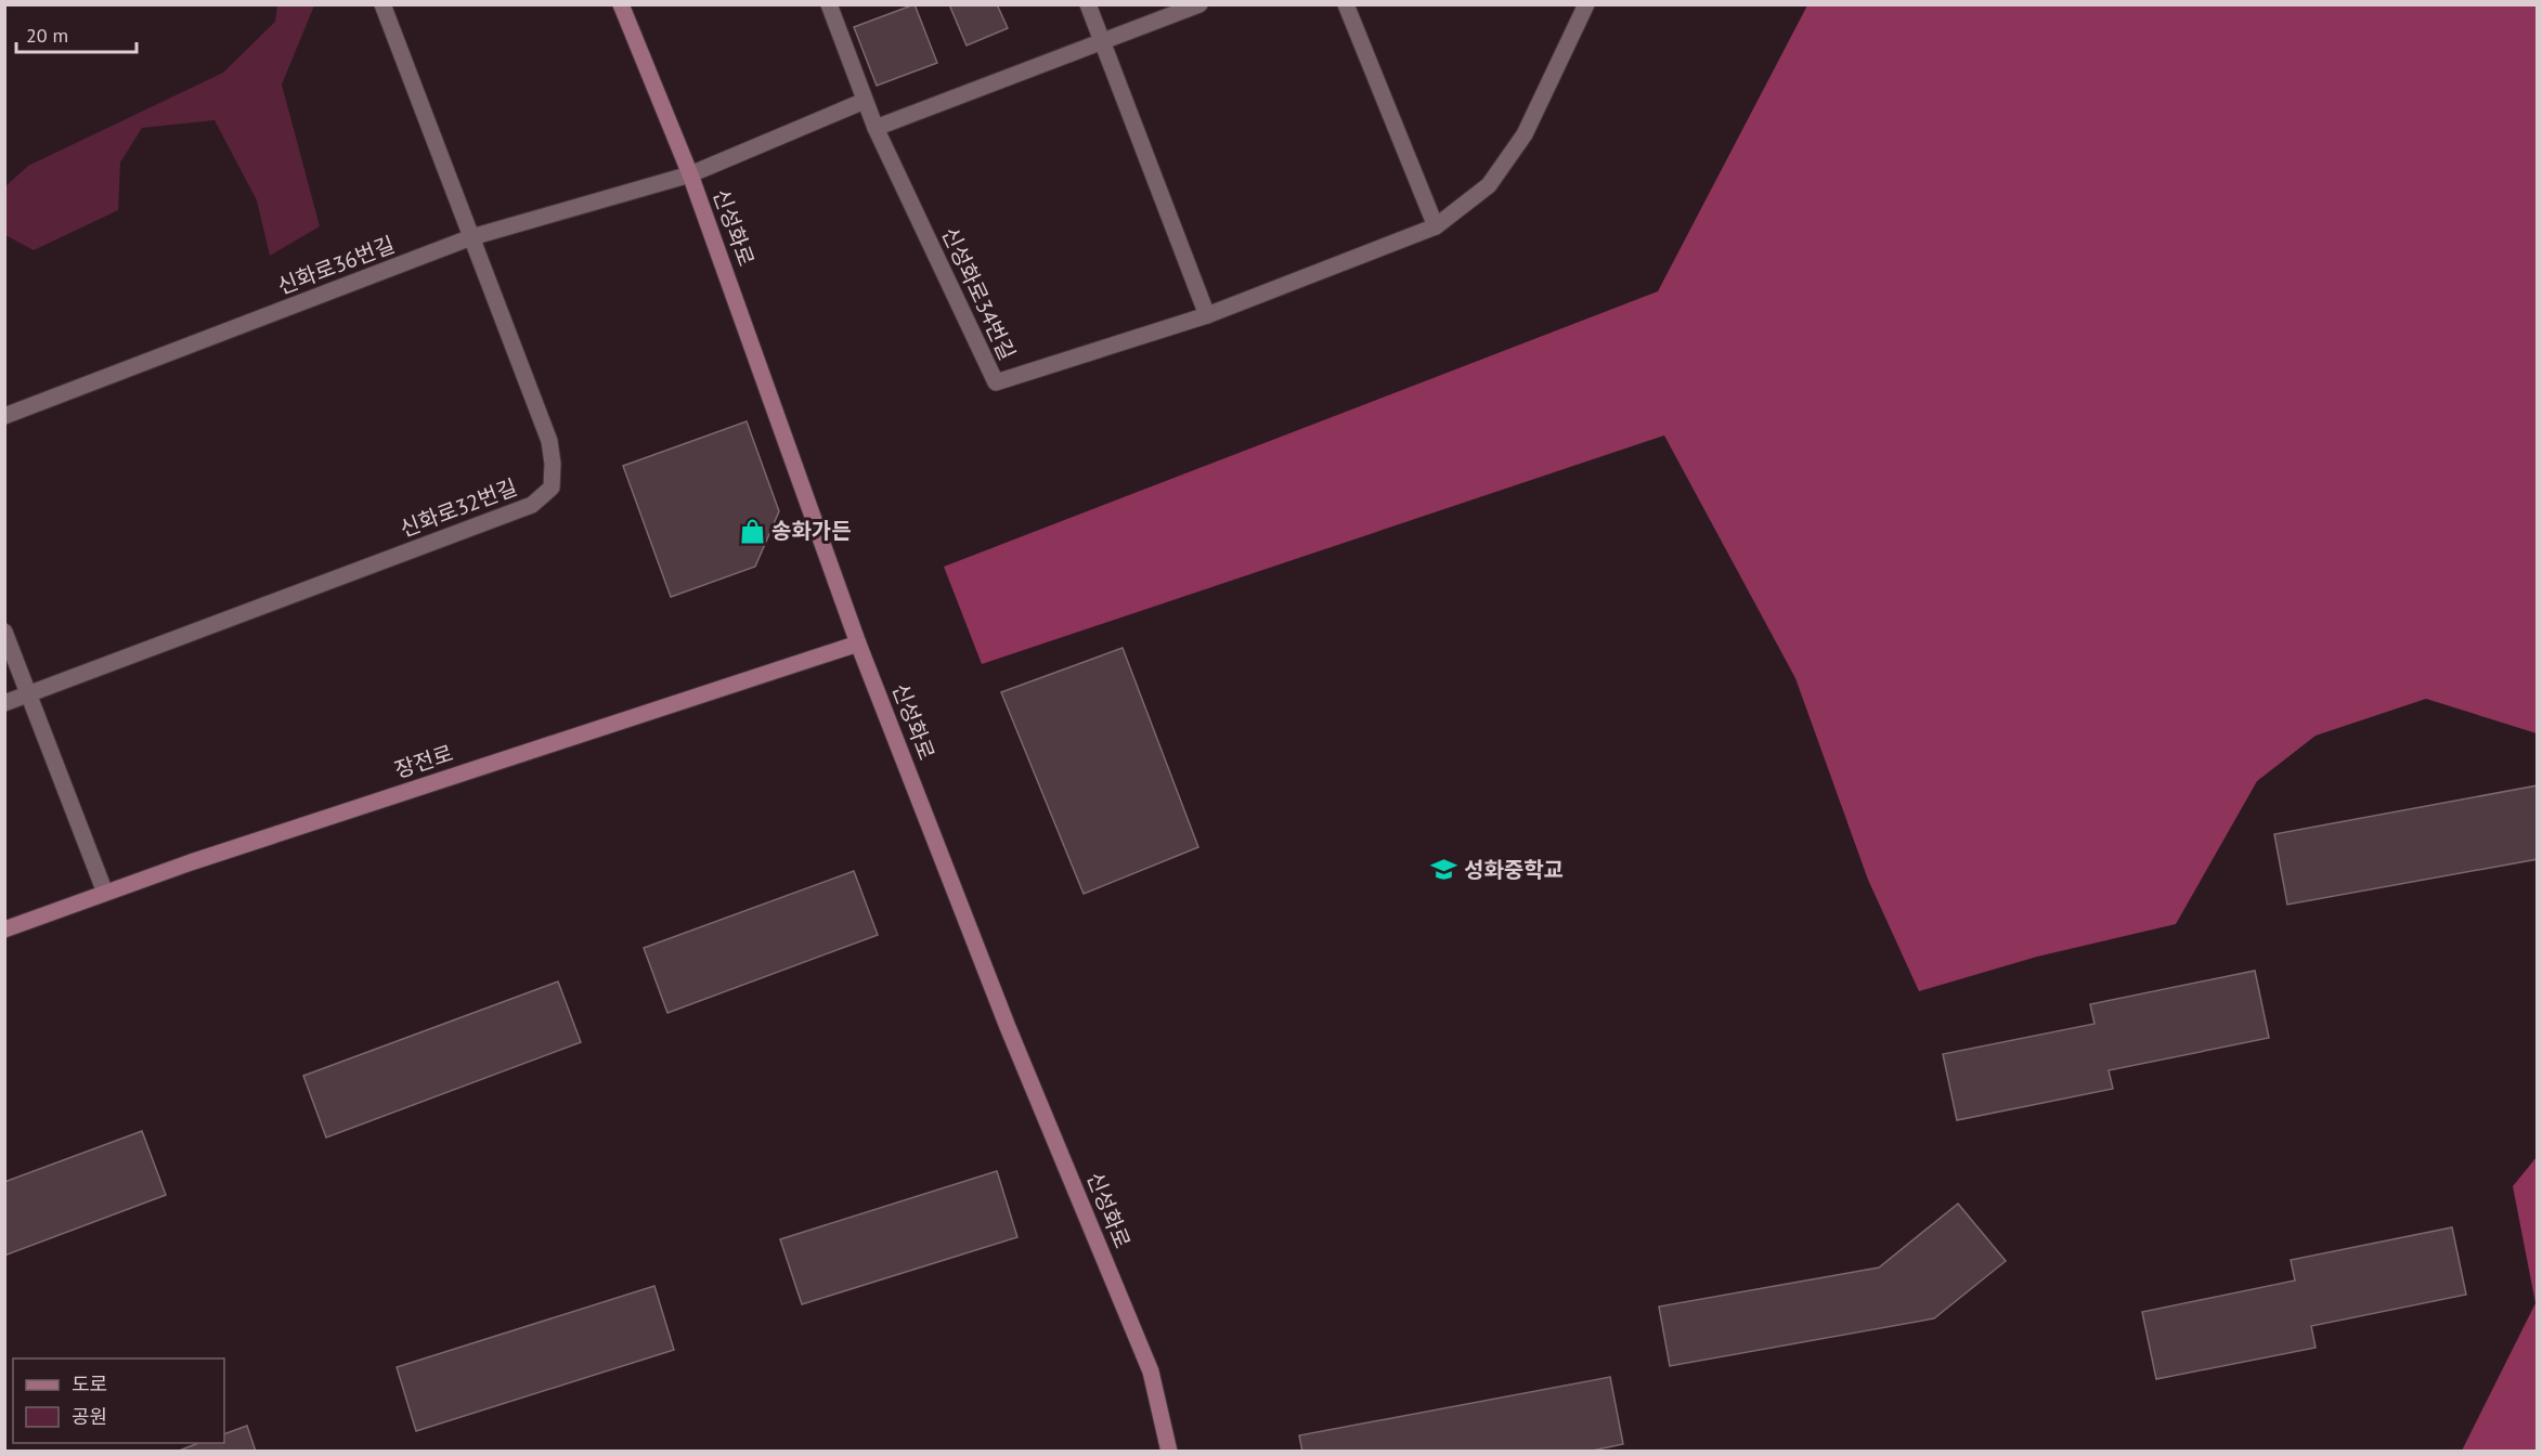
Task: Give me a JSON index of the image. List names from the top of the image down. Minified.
{"streets":{"street":["신성화로","신화로36번길","신성화로34번길","신화로32번길","장전로"]},"crossings":[["신성화로","신화로36번길"],["신성화로","장전로"],["신화로36번길","신화로32번길"]],"places":{"shop":["송화가든"],"school or university":["성화중학교"]},"legend":["도로","공원"],"scale_bar":"20 m"}
